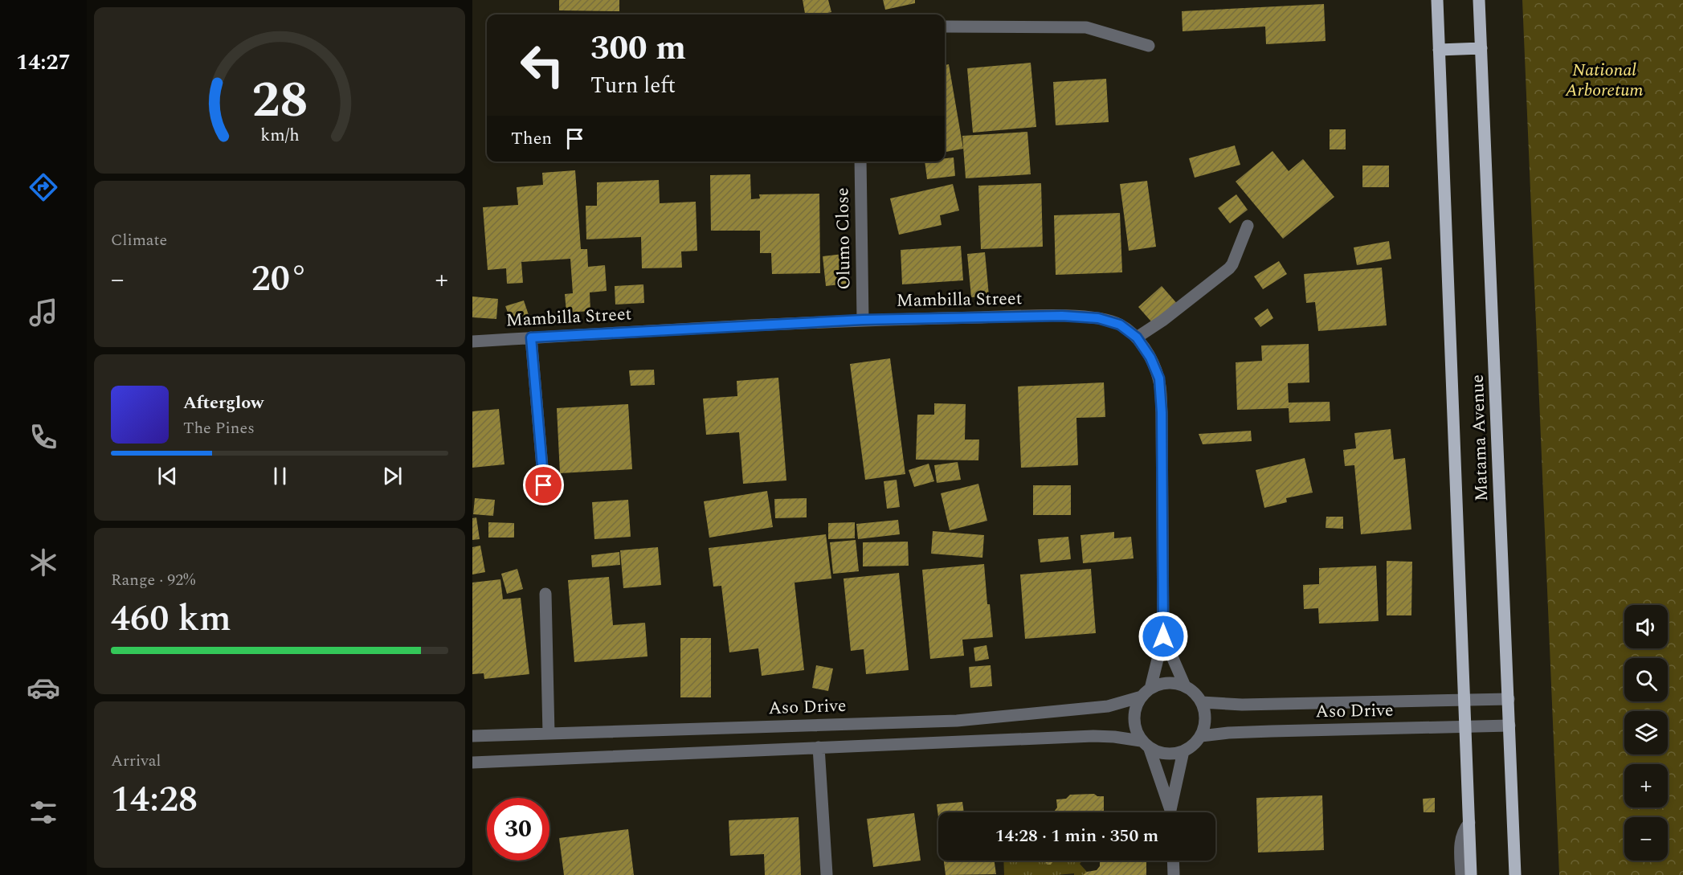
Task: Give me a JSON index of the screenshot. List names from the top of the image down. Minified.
{"streets":{"main road":["Matama Avenue"],"street":["Olumo Close","Mambilla Street","Aso Drive"]},"crossings":[["Olumo Close","Mambilla Street"],["Matama Avenue","Aso Drive"]],"parks":["National Arboretum"],"page":{"tabs":"14:27","turn":["300 m","Turn left"],"then":"Then","tile":["Climate",["Range · 92%","460 km"],["Arrival","14:28"]],"heat":["−","20°","+"],"song":["Afterglow","The Pines"],"map_buttons":["+","−"],"limit":"30","trip":"14:28 · 1 min · 350 m","gauge":["28","km/h"]}}
